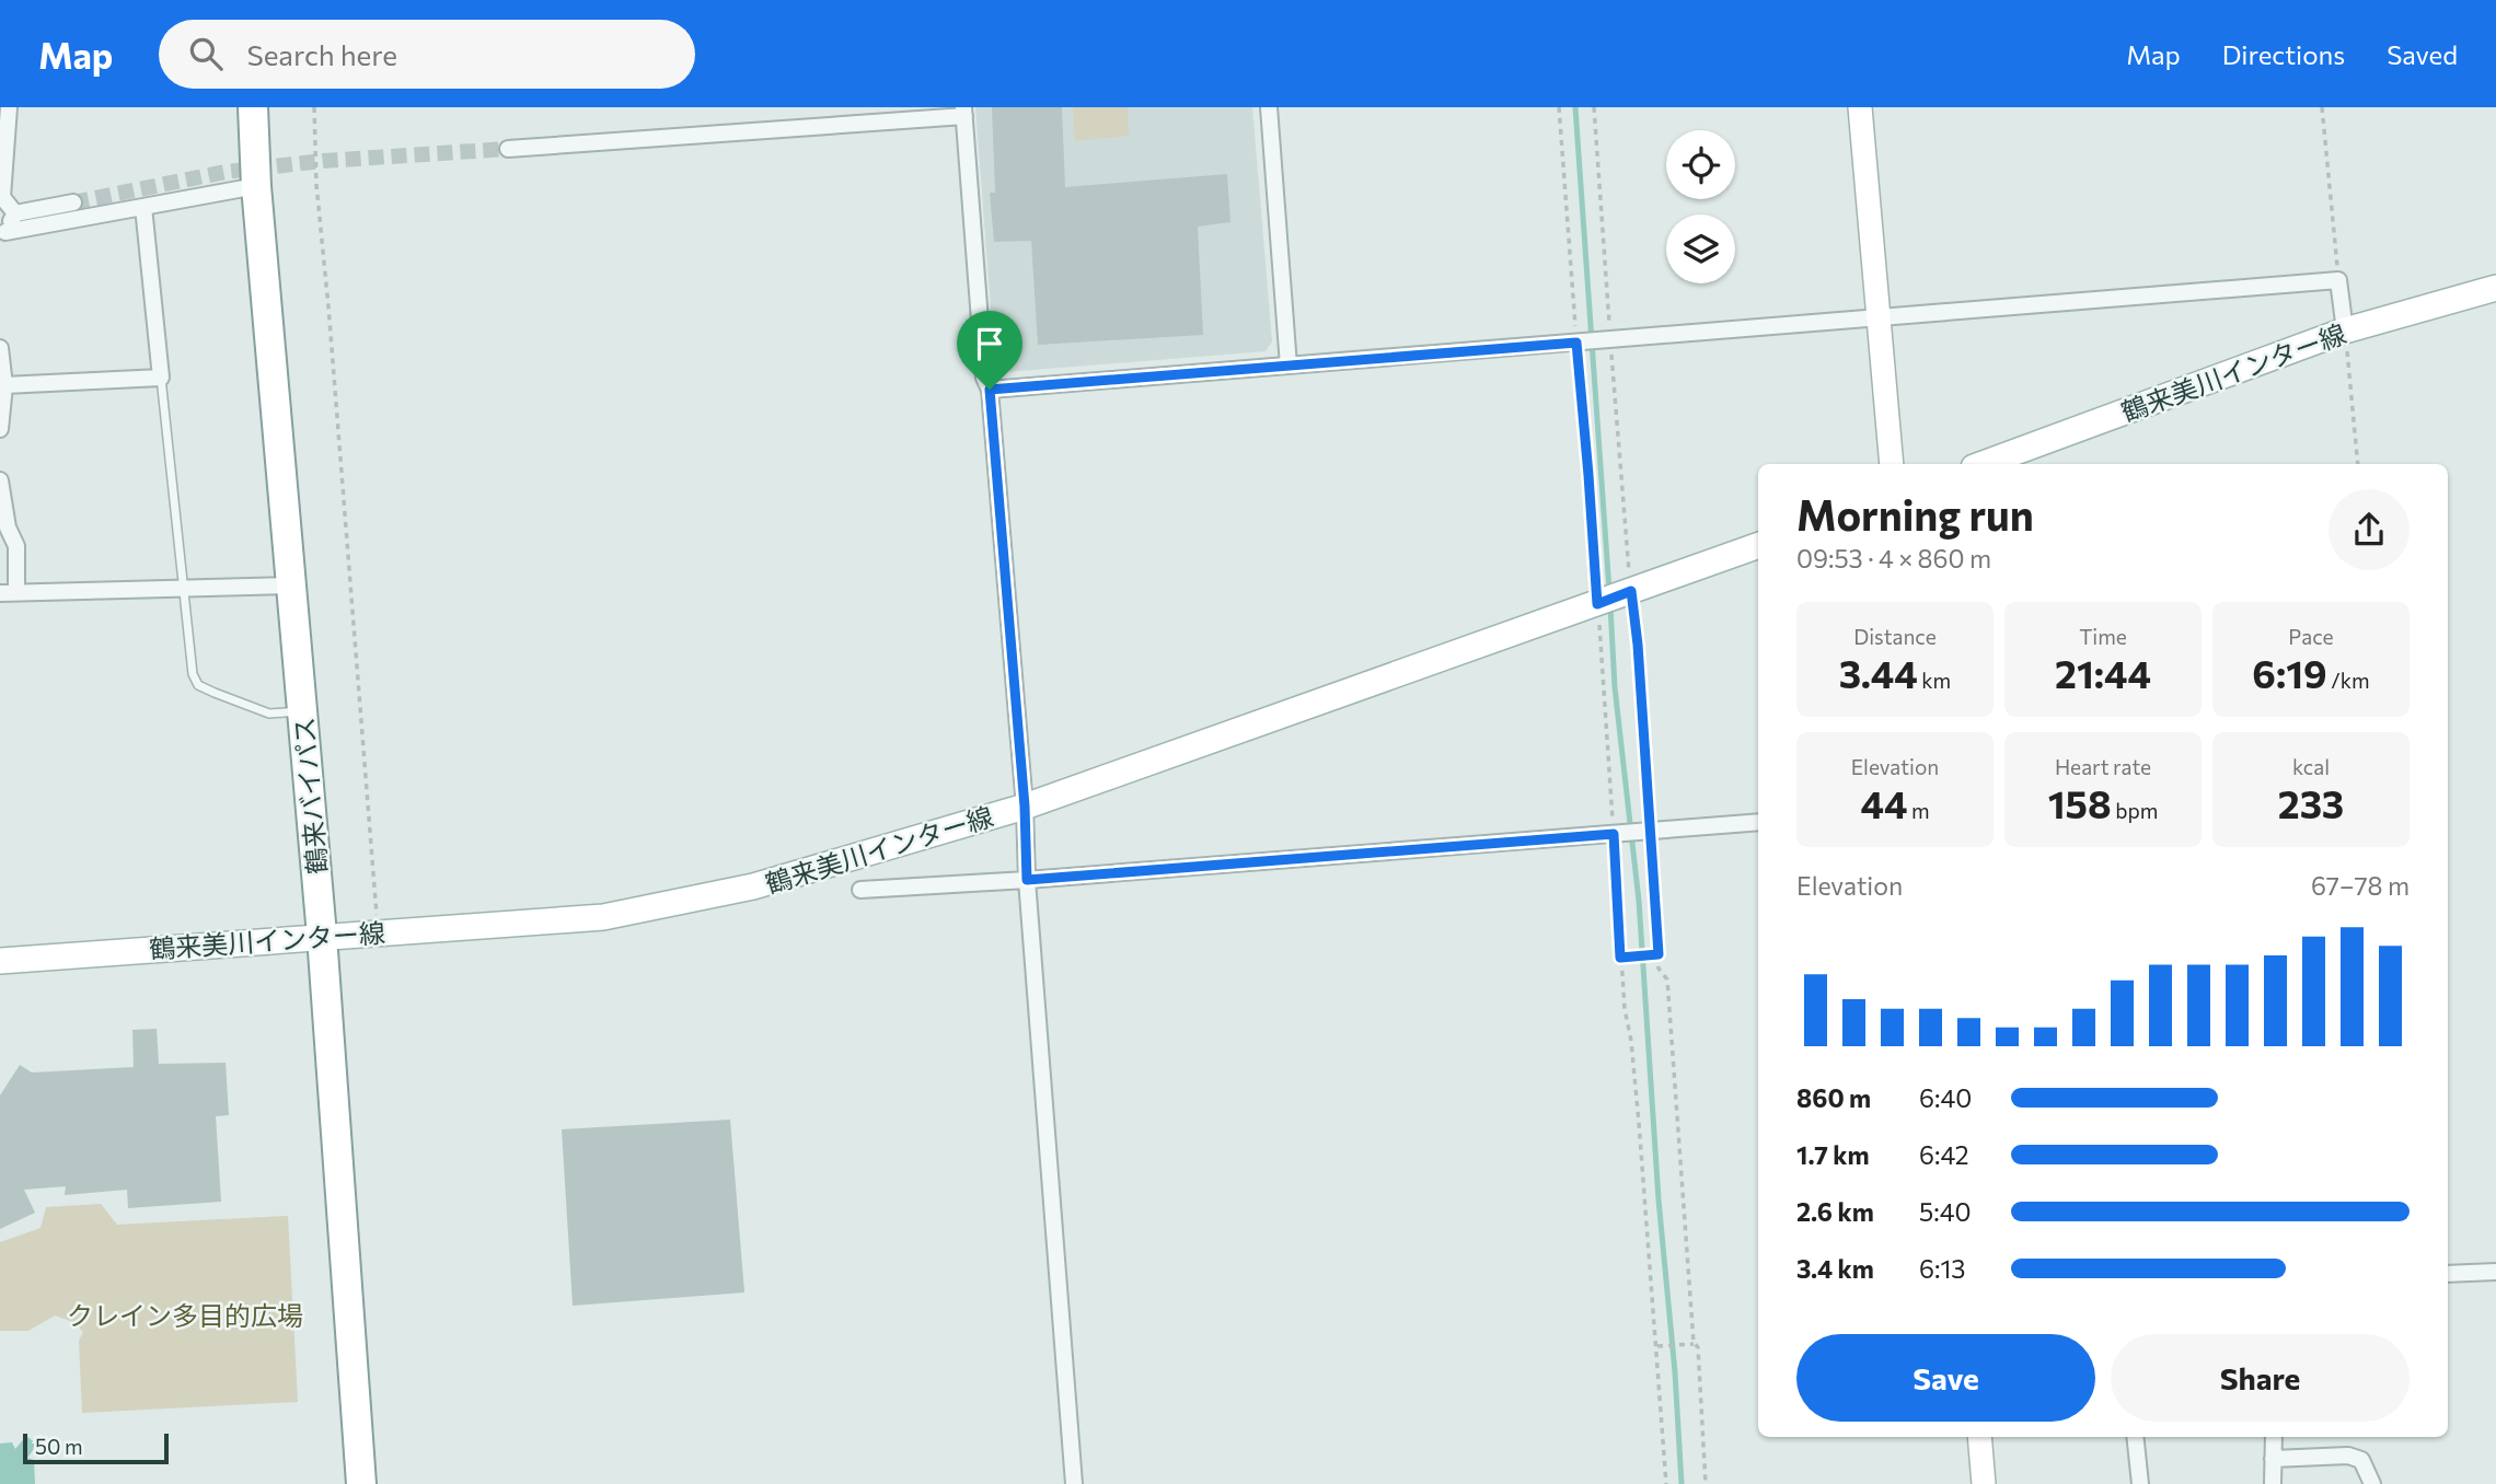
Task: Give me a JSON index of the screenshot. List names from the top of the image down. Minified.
{"streets":{"highway":["鶴来バイパス"],"main road":["鶴来美川インター線"]},"crossings":[["鶴来美川インター線","鶴来バイパス"]],"parks":["クレイン多目的広場"],"scale_bar":"50 m","page":{"header":"Map","search":"Search here","nav":["Map","Directions","Saved"],"heading":["Morning run","09:53 · 4 × 860 m"],"stats":[["Distance","3.44 km"],["Time","21:44"],["Pace","6:19 /km"],["Elevation","44 m"],["Heart rate","158 bpm"],["kcal","233"]],"chart":["Elevation","67–78 m"],"list":[{"name":"860 m","note":"6:40"},{"name":"1.7 km","note":"6:42"},{"name":"2.6 km","note":"5:40"},{"name":"3.4 km","note":"6:13"}],"buttons":["Save","Share"],"scale":"50 m"}}
